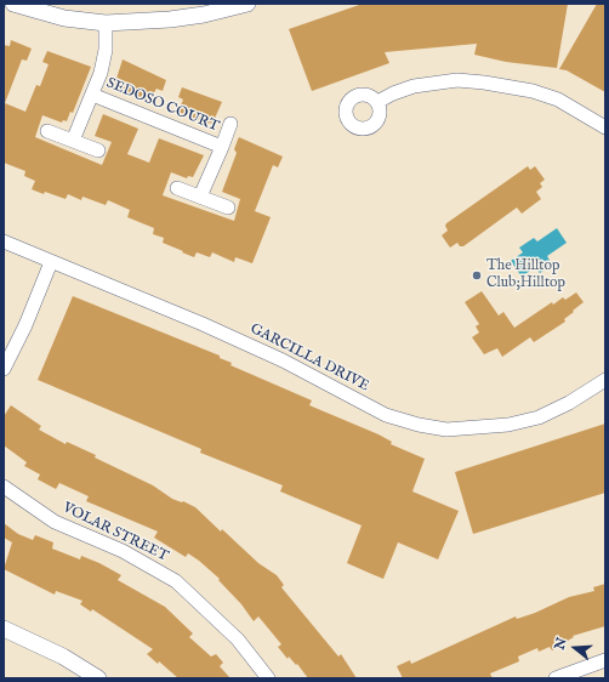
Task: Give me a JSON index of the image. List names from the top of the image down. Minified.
{"streets":{"street":["SEDOSO COURT","GARCILLA DRIVE","VOLAR STREET"]},"places":["The Hilltop Club;Hilltop"],"north":"left"}
